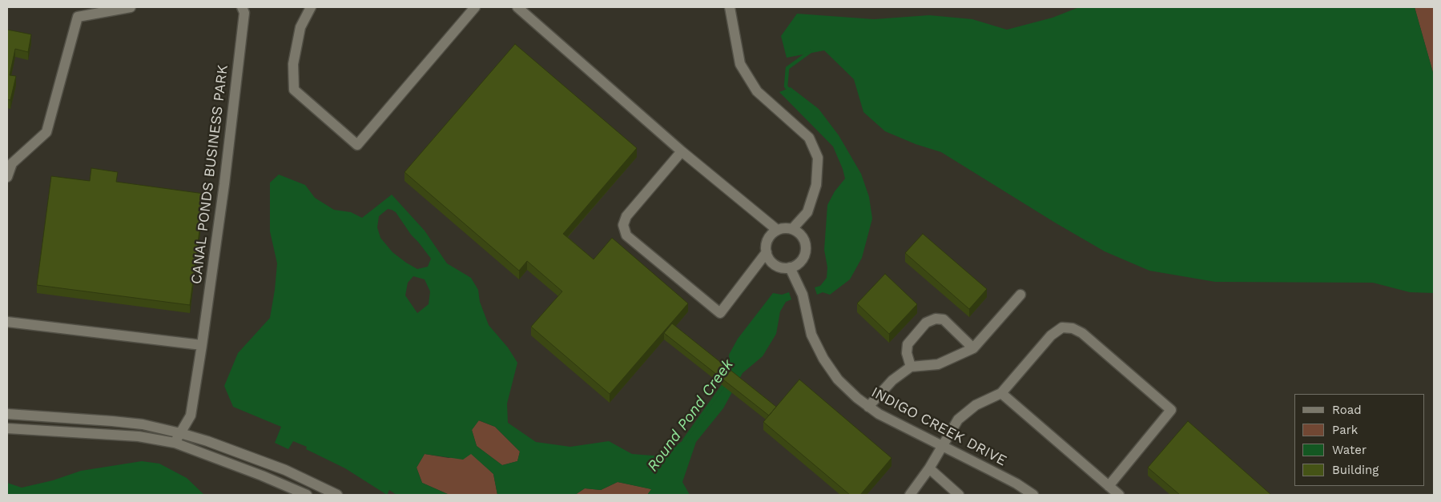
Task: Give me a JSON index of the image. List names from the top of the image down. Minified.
{"streets":{"street":["CANAL PONDS BUSINESS PARK","INDIGO CREEK DRIVE"]},"water":["Round Pond Creek"],"legend":["Road","Park","Water","Building"]}
